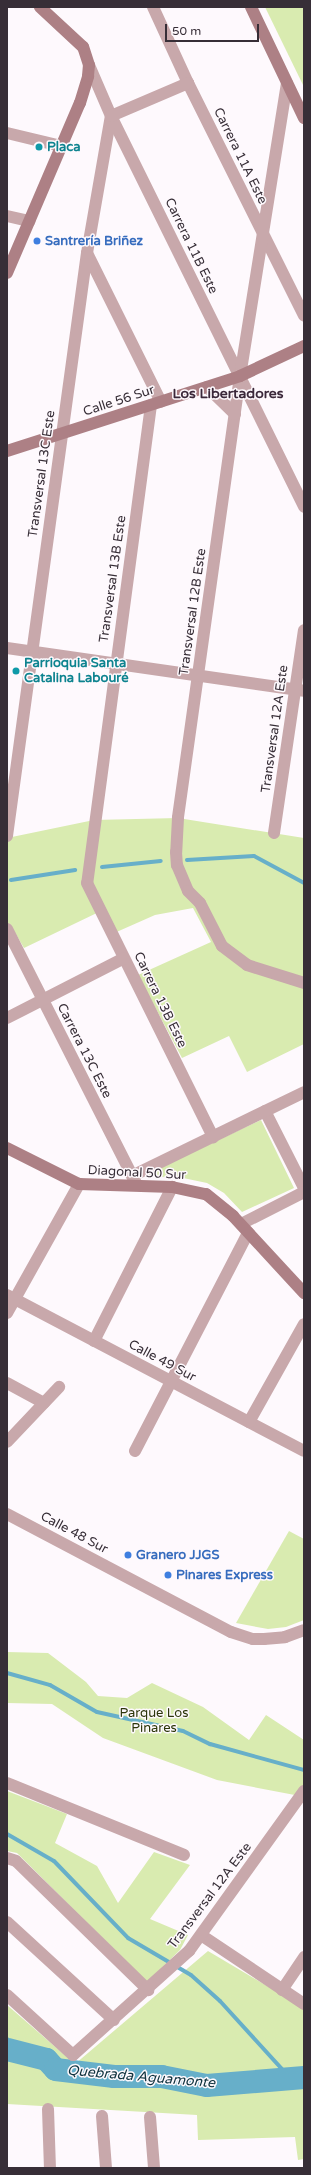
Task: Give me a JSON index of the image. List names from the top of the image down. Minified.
{"streets":{"street":["Carrera 11A Este","Carrera 11B Este","Calle 56 Sur","Transversal 13C Este","Transversal 13B Este","Transversal 12B Este","Transversal 12A Este","Carrera 13B Este","Carrera 13C Este","Diagonal 50 Sur","Calle 49 Sur","Calle 48 Sur"]},"crossings":[["Carrera 11A Este","Transversal 12B Este"],["Carrera 11B Este","Calle 56 Sur"],["Carrera 11B Este","Transversal 13C Este"],["Carrera 11B Este","Transversal 12B Este"],["Calle 56 Sur","Transversal 13C Este"],["Calle 56 Sur","Transversal 13B Este"],["Calle 56 Sur","Transversal 12B Este"],["Transversal 13B Este","Carrera 13B Este"],["Carrera 13C Este","Diagonal 50 Sur"]],"districts":["Los Libertadores"],"water":["Quebrada Aguamonte"],"parks":["Parque Los Pinares"],"places":["Placa","Santrería Briñez","Parrioquia Santa Catalina Labouré","Granero JJGS","Pinares Express"],"scale_bar":"50 m"}
